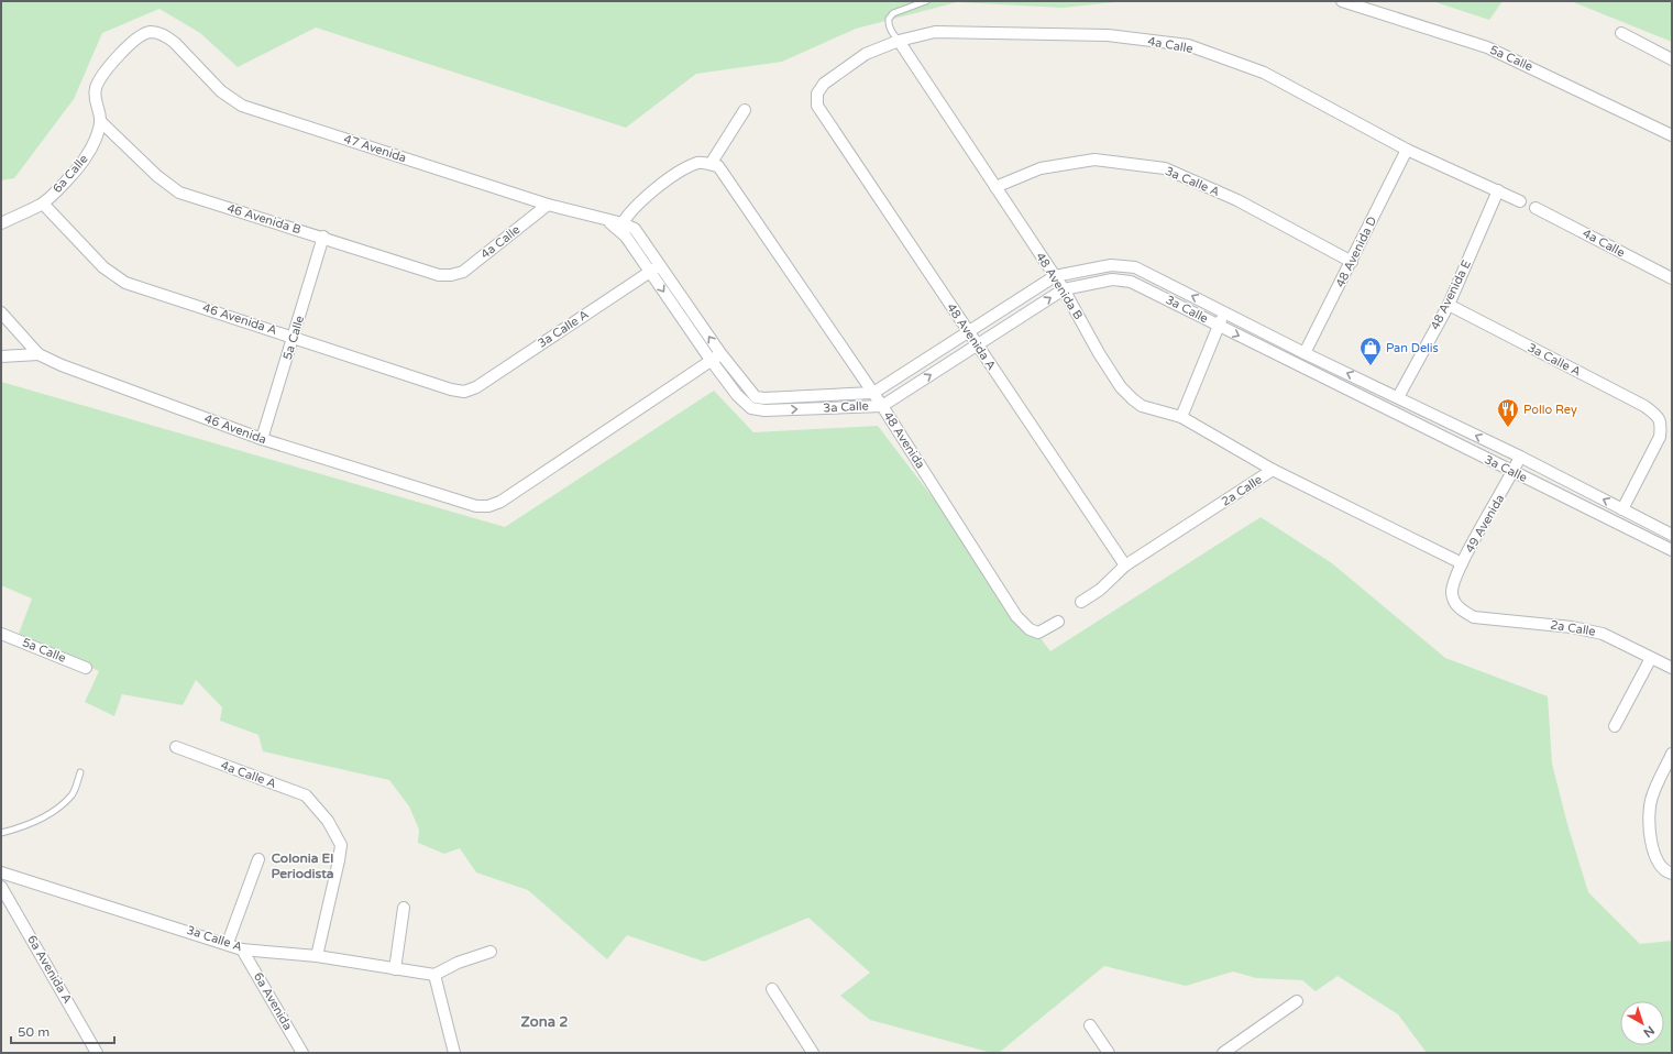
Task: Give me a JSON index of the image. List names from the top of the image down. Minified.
{"streets":{"street":["4a Calle","5a Calle","47 Avenida","6a Calle","3a Calle A","46 Avenida B","48 Avenida D","48 Avenida B","48 Avenida E","3a Calle","46 Avenida A","48 Avenida A","46 Avenida","48 Avenida","2a Calle","49 Avenida","4a Calle A","6a Avenida A","6a Avenida"]},"crossings":[["4a Calle","47 Avenida"],["4a Calle","46 Avenida B"],["4a Calle","48 Avenida D"],["4a Calle","48 Avenida B"],["4a Calle","48 Avenida E"],["4a Calle","48 Avenida A"],["5a Calle","46 Avenida B"],["5a Calle","46 Avenida A"],["5a Calle","46 Avenida"],["47 Avenida","6a Calle"],["47 Avenida","46 Avenida B"],["47 Avenida","3a Calle"],["6a Calle","46 Avenida B"],["6a Calle","46 Avenida A"],["3a Calle A","48 Avenida D"],["3a Calle A","48 Avenida B"],["3a Calle A","48 Avenida E"],["3a Calle A","3a Calle"],["3a Calle A","46 Avenida A"],["3a Calle A","4a Calle A"],["3a Calle A","6a Avenida"],["48 Avenida D","3a Calle"],["48 Avenida B","3a Calle"],["48 Avenida B","2a Calle"],["48 Avenida E","3a Calle"],["3a Calle","48 Avenida A"],["3a Calle","46 Avenida"],["3a Calle","48 Avenida"],["3a Calle","49 Avenida"],["48 Avenida A","2a Calle"],["2a Calle","49 Avenida"]],"districts":["Colonia El Periodista","Zona 2"],"places":{"shop":["Pan Delis"],"restaurant":["Pollo Rey"]},"scale_bar":"50 m","north":"bottom right"}
